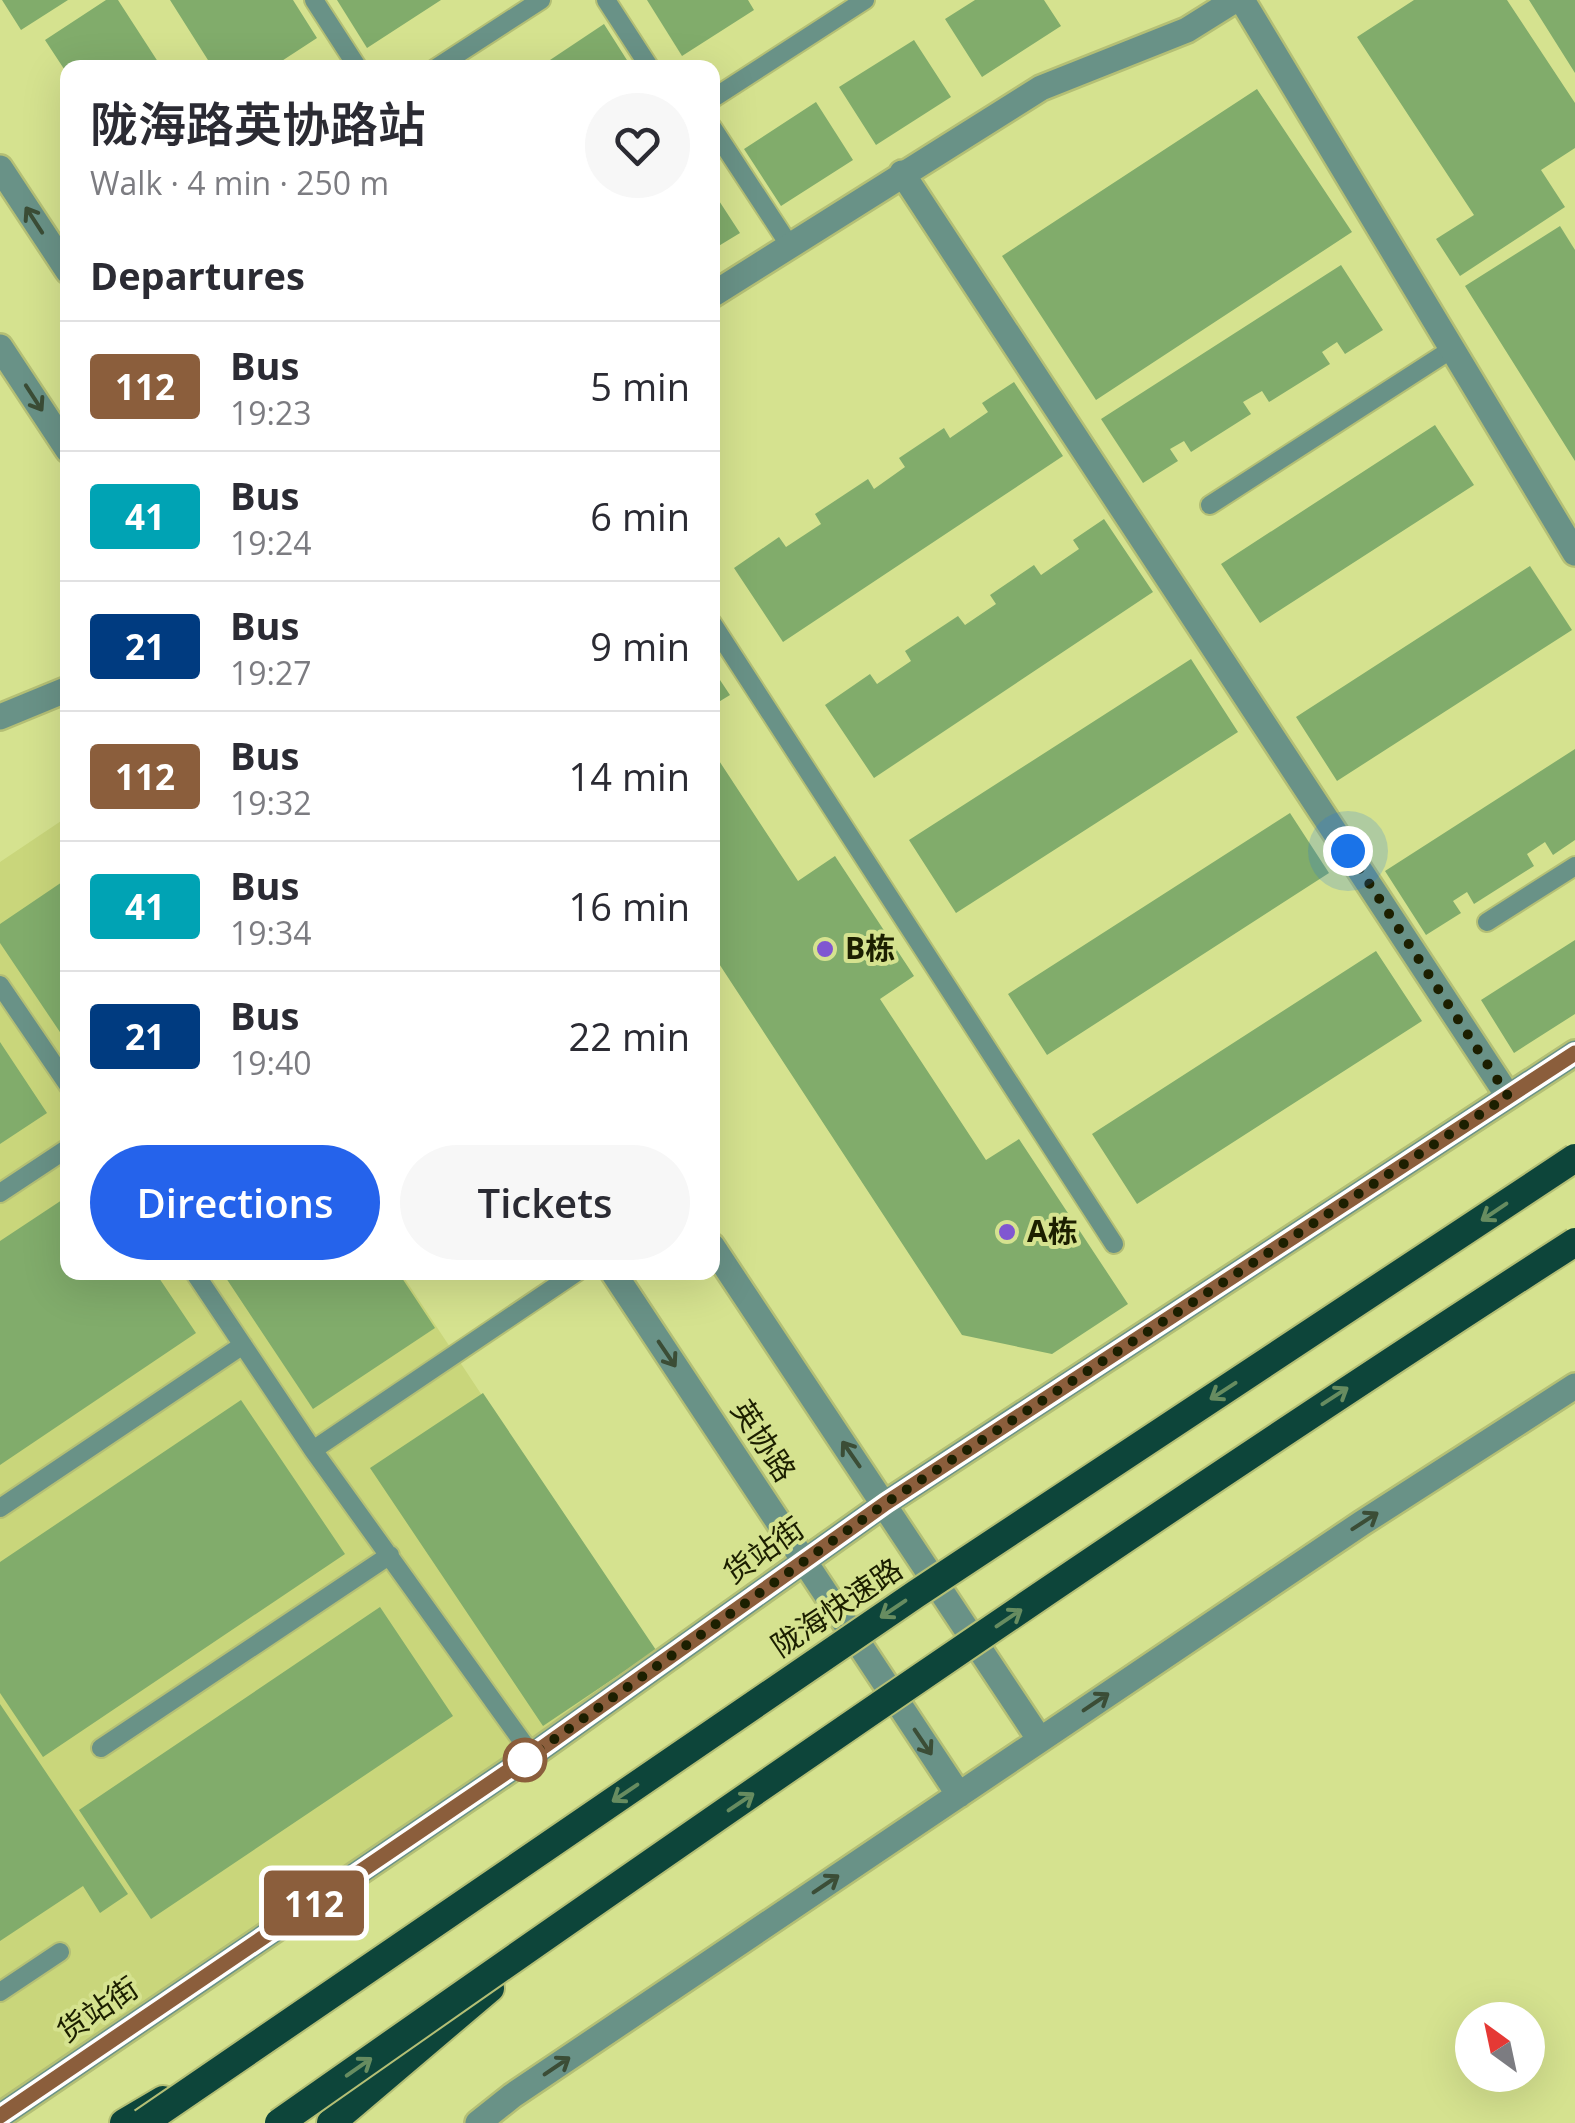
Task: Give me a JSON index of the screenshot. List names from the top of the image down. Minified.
{"streets":{"highway":["陇海快速路"],"street":["英协路","货站街"]},"crossings":[["英协路","货站街"]],"places":["B栋","A栋"],"lines":["bus line 112"],"north":"top left","page":{"on_map":"112","heading":[["陇海路英协路站","Walk · 4 min · 250 m"],"Departures"],"list":[{"mark":"112","name":"Bus","note":"19:23","value":"5 min"},{"mark":"41","name":"Bus","note":"19:24","value":"6 min"},{"mark":"21","name":"Bus","note":"19:27","value":"9 min"},{"mark":"112","name":"Bus","note":"19:32","value":"14 min"},{"mark":"41","name":"Bus","note":"19:34","value":"16 min"},{"mark":"21","name":"Bus","note":"19:40","value":"22 min"}],"buttons":["Directions","Tickets"]}}
